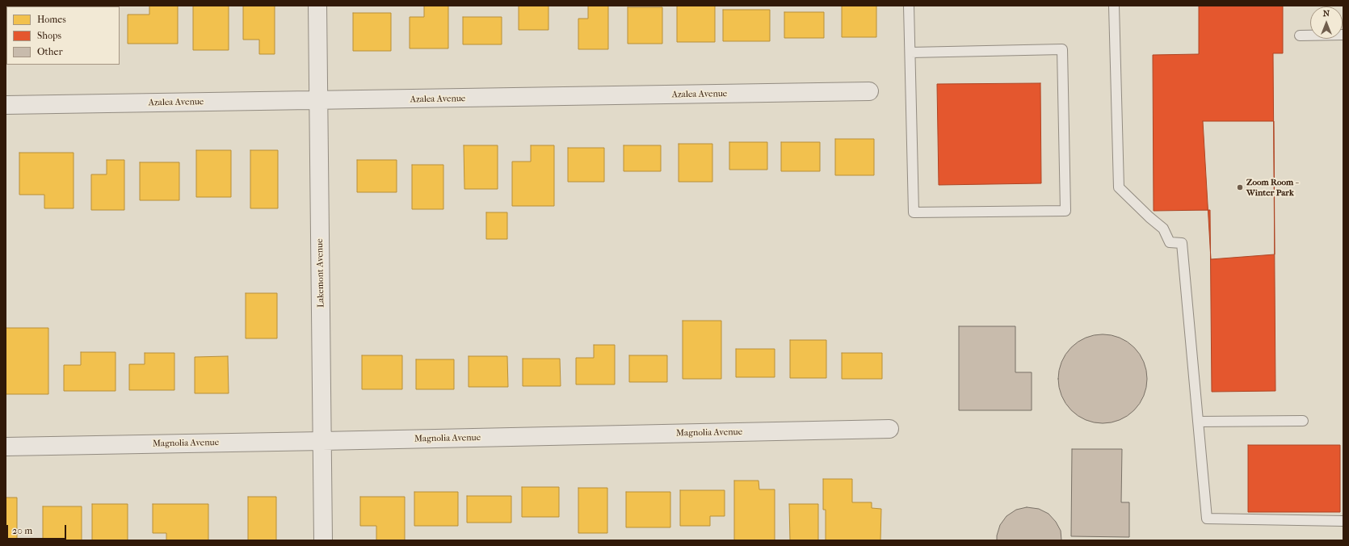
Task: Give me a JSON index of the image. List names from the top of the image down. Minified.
{"streets":{"street":["Azalea Avenue","Lakemont Avenue","Magnolia Avenue"]},"crossings":[["Azalea Avenue","Lakemont Avenue"],["Lakemont Avenue","Magnolia Avenue"]],"places":["Zoom Room - Winter Park"],"legend":["Homes","Shops","Other"],"scale_bar":"20 m","north":"top"}
